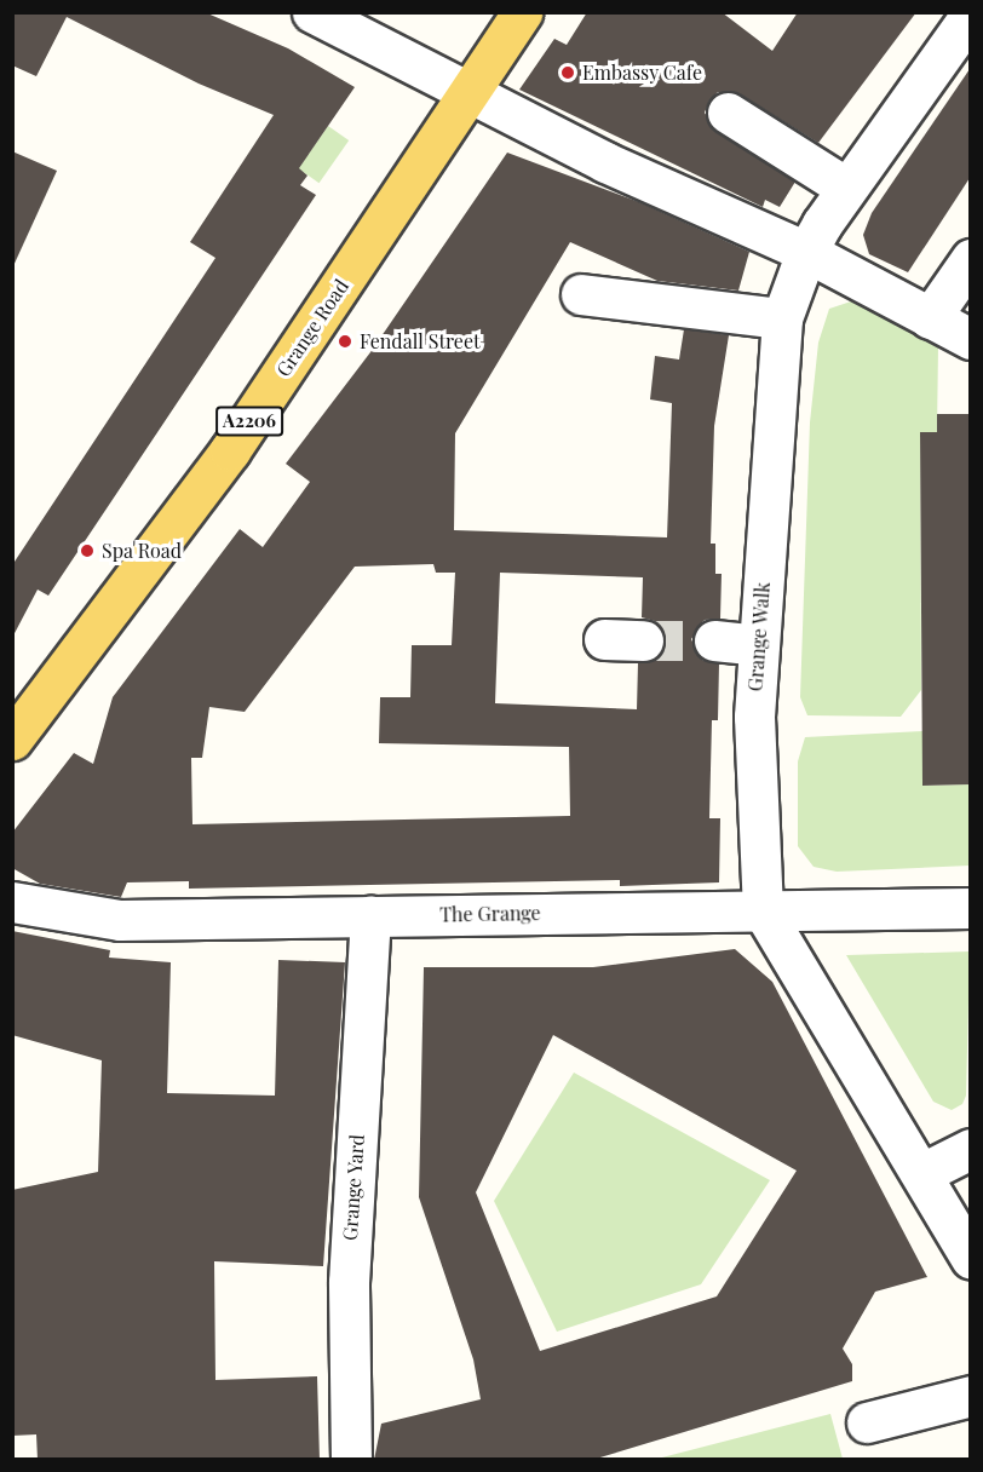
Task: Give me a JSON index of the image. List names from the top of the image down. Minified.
{"streets":{"main road":["Grange Road","A2206"],"street":["Grange Walk","The Grange","Grange Yard"]},"crossings":[["Grange Walk","The Grange"],["The Grange","Grange Yard"]],"places":["Embassy Cafe","Fendall Street","Spa Road"]}
